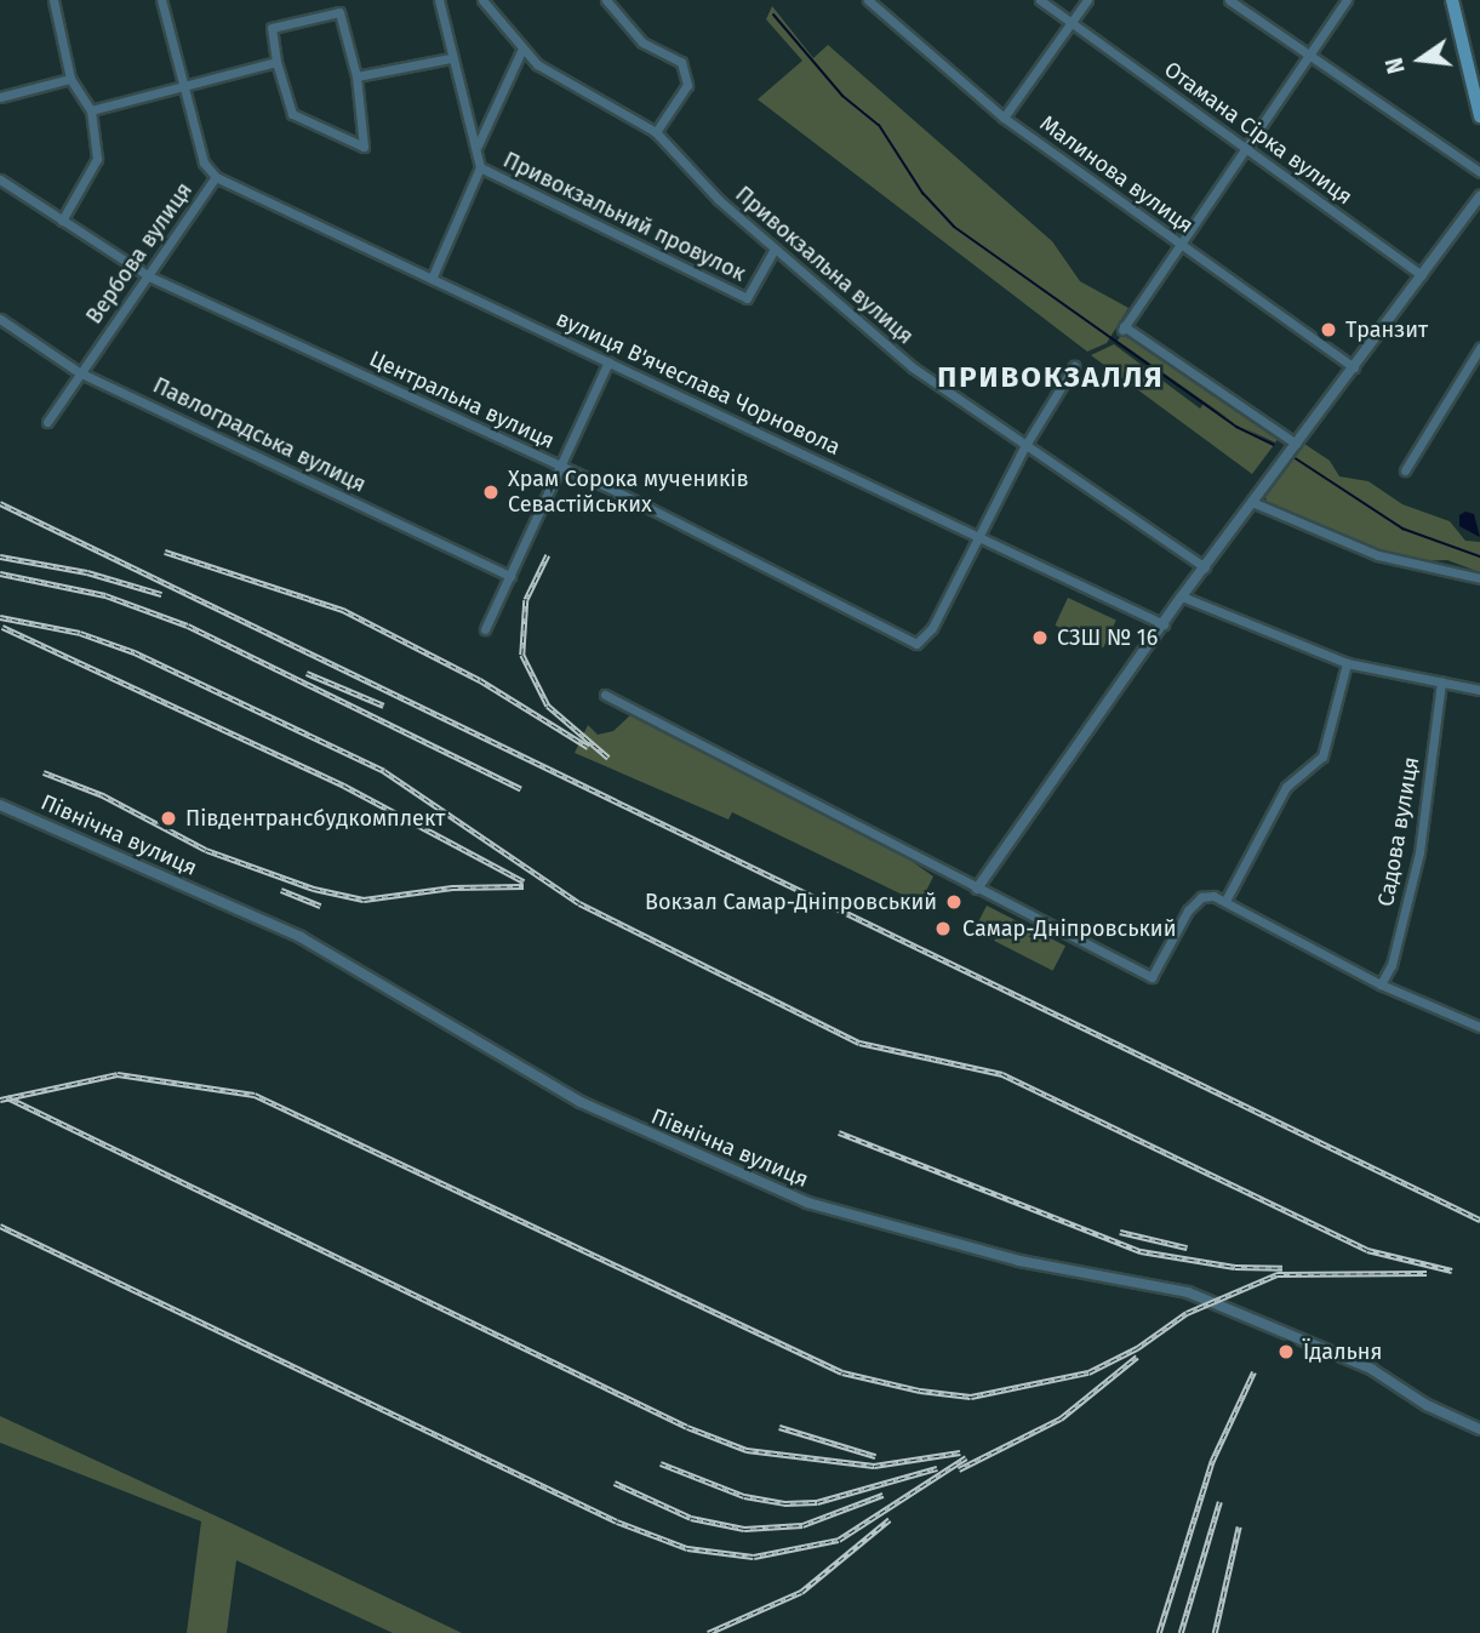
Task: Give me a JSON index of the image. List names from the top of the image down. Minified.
{"streets":{"street":["Отамана Сірка вулиця","Малинова вулиця","Привокзальний провулок","Вербова вулиця","Привокзальна вулиця","вулиця В'ячеслава Чорновола","Центральна вулиця","Павлоградська вулиця","Садова вулиця","Північна вулиця"]},"crossings":[["Привокзальний провулок","Привокзальна вулиця"],["Вербова вулиця","вулиця В'ячеслава Чорновола"],["Вербова вулиця","Центральна вулиця"],["Вербова вулиця","Павлоградська вулиця"],["вулиця В'ячеслава Чорновола","Центральна вулиця"]],"districts":["ПРИВОКЗАЛЛЯ"],"places":["Транзит","Храм Сорока мучеників Севастійських","СЗШ № 16","Південтрансбудкомплект","Вокзал Самар-Дніпровський","Самар-Дніпровський","Їдальня"],"north":"left"}
